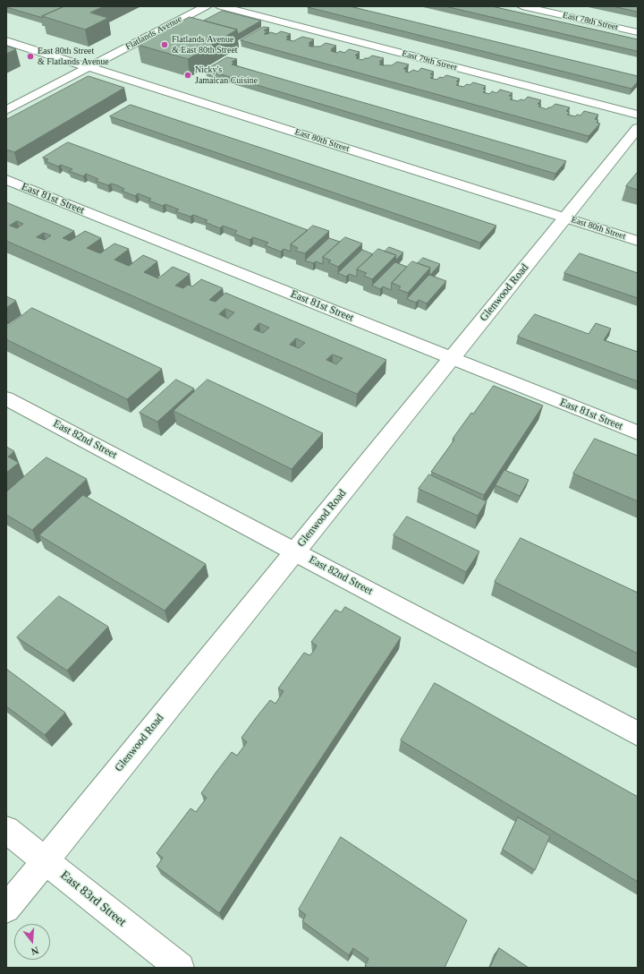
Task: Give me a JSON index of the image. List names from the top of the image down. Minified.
{"streets":{"street":["East 78th Street","Flatlands Avenue","East 79th Street","East 80th Street","East 81st Street","Glenwood Road","East 82nd Street","East 83rd Street"]},"crossings":[["Flatlands Avenue","East 80th Street"],["East 80th Street","Glenwood Road"],["East 81st Street","Glenwood Road"],["Glenwood Road","East 82nd Street"],["Glenwood Road","East 83rd Street"]],"places":["Flatlands Avenue & East 80th Street","East 80th Street & Flatlands Avenue","Nicky's Jamaican Cuisine"],"north":"bottom"}
